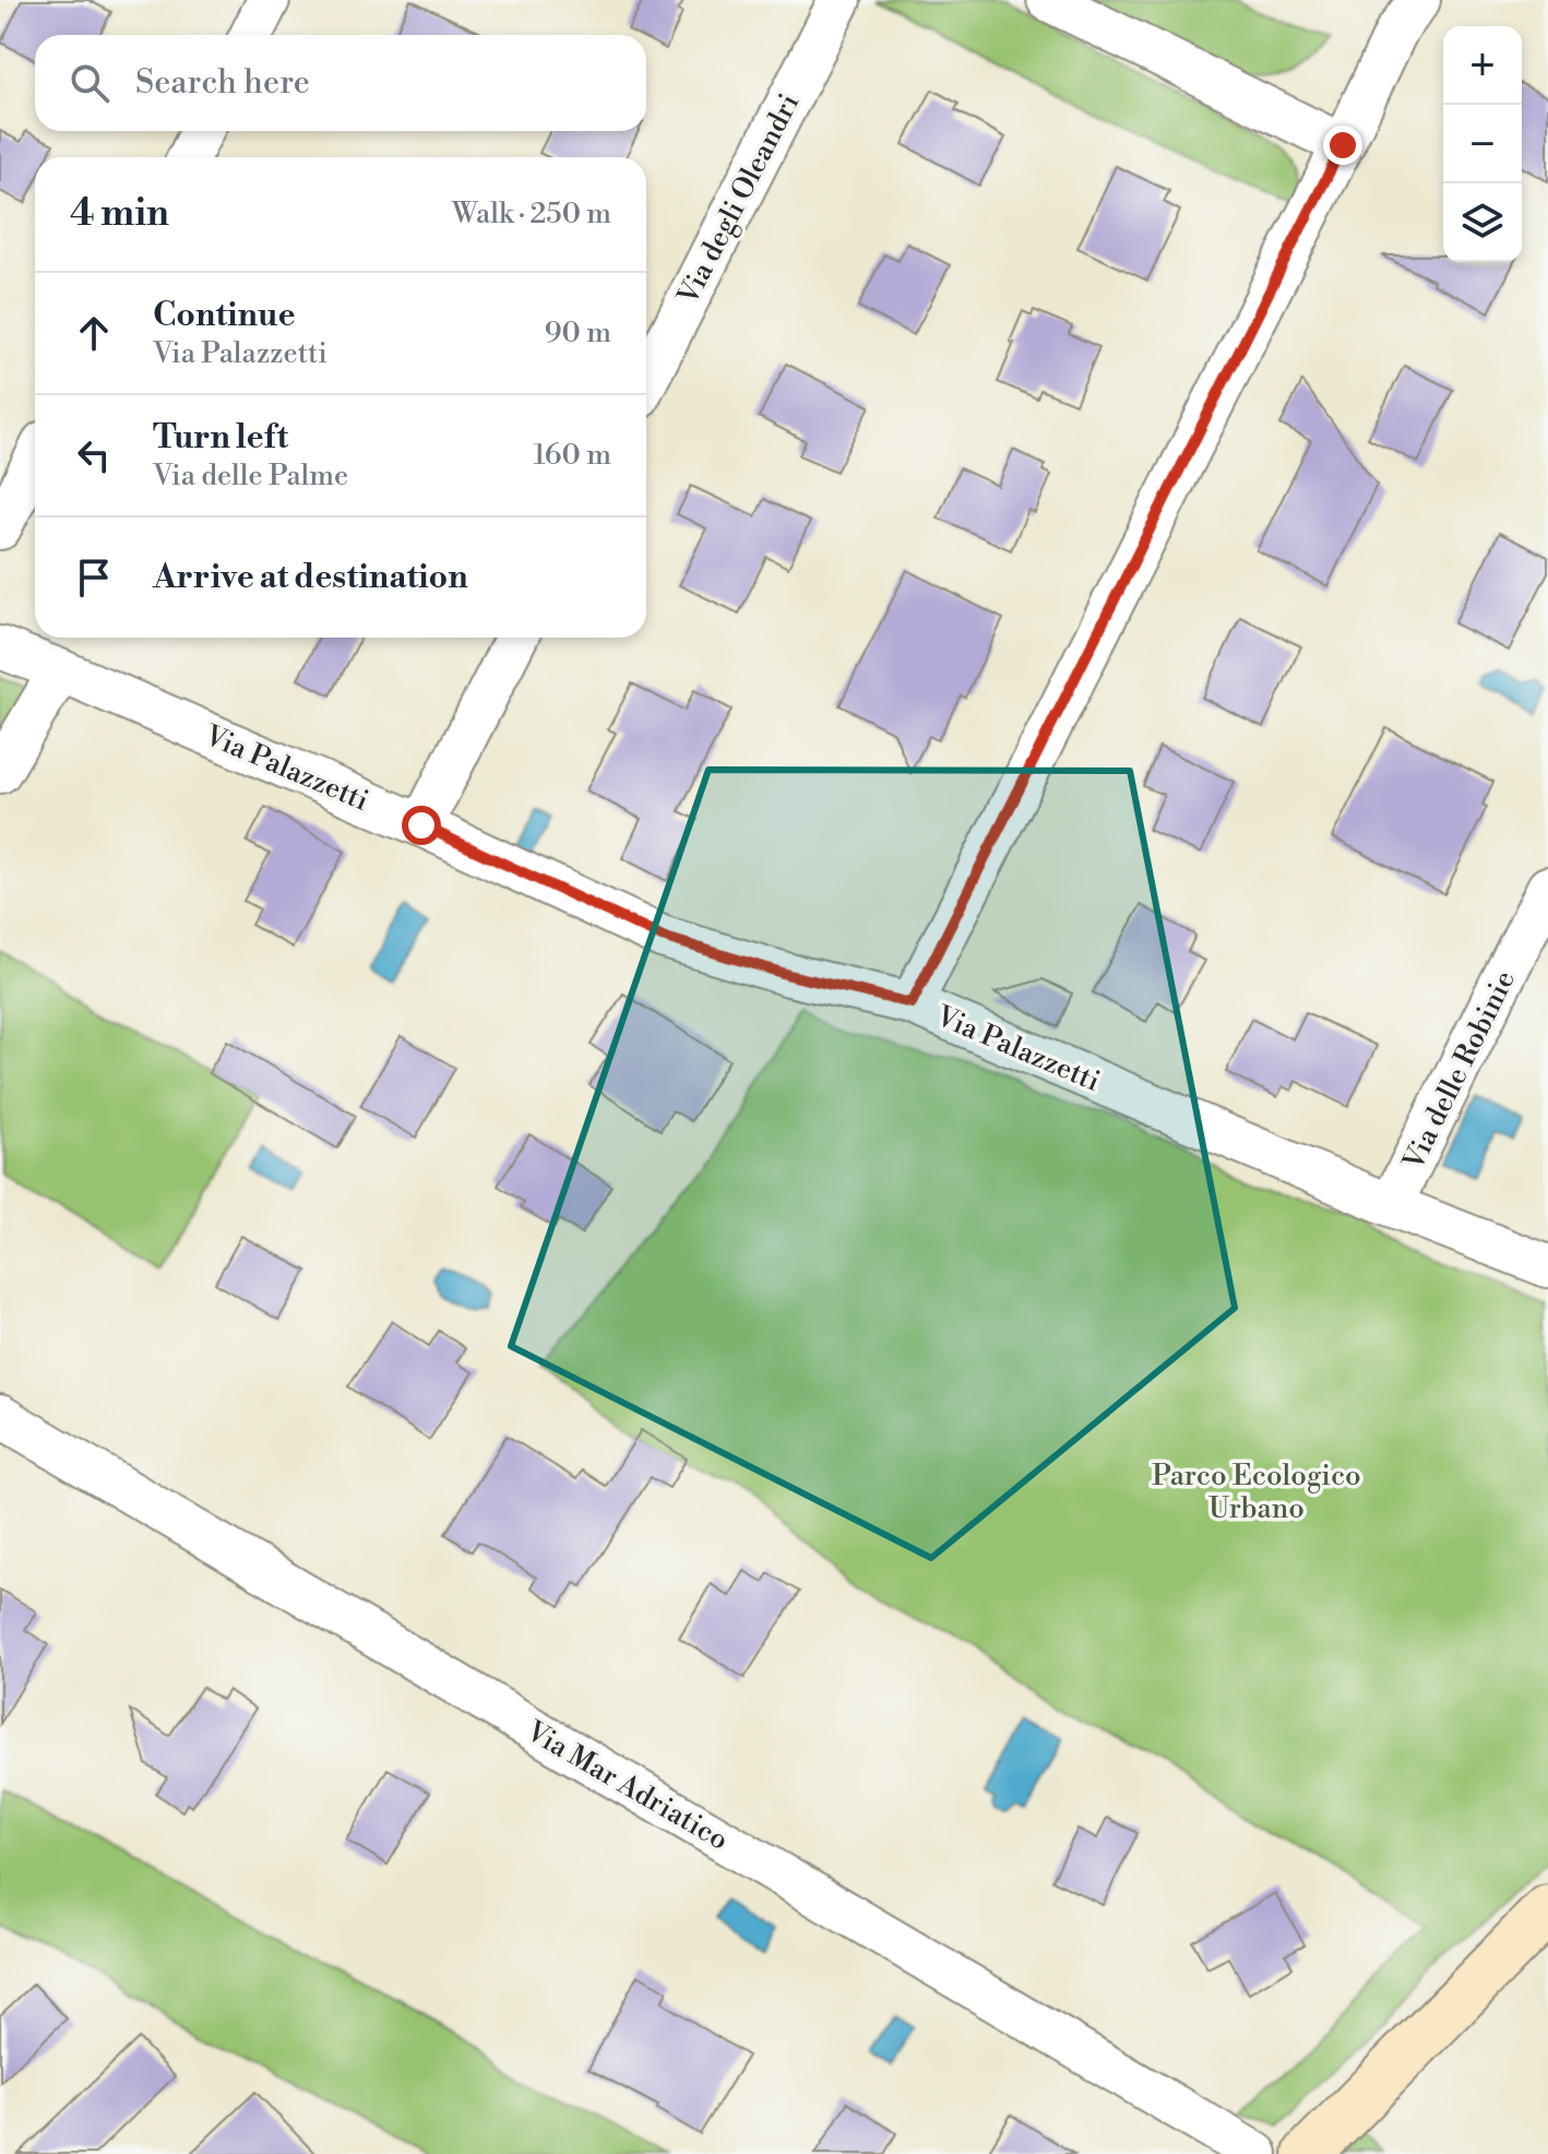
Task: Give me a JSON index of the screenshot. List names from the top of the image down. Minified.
{"streets":{"street":["Via degli Oleandri","Via Palazzetti","Via delle Robinie","Via Mar Adriatico"]},"crossings":[["Via Palazzetti","Via delle Robinie"]],"parks":["Parco Ecologico Urbano"],"page":{"map_buttons":["+","−"],"search":"Search here","heading":["4 min","Walk · 250 m"],"list":[["Continue","Via Palazzetti","90 m"],["Turn left","Via delle Palme","160 m"],"Arrive at destination"]}}
